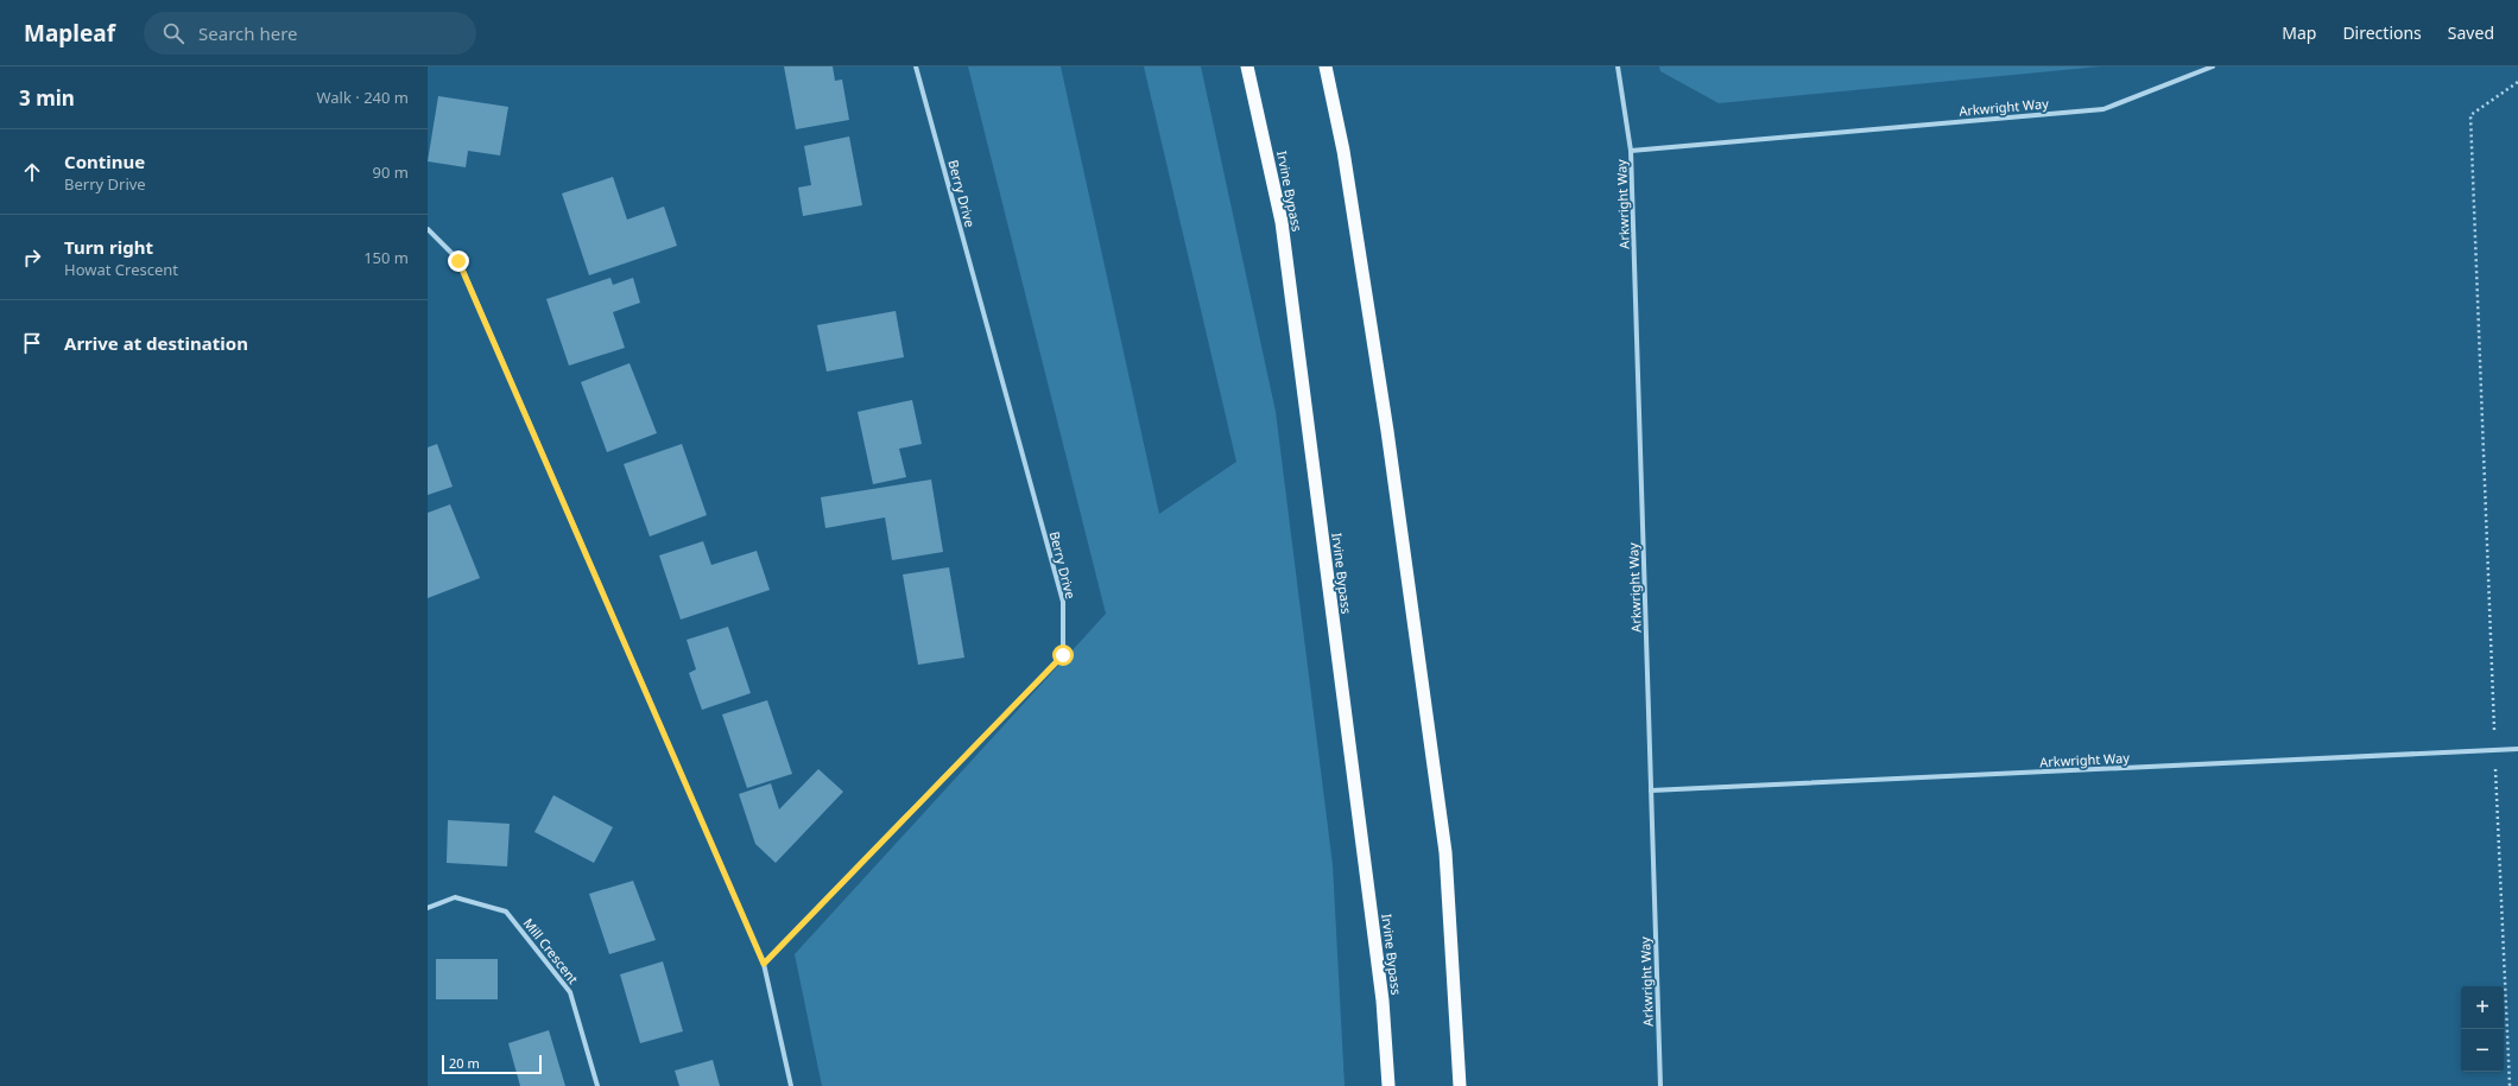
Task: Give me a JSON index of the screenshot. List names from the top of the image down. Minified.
{"streets":{"highway":["Irvine Bypass"],"street":["Arkwright Way","Berry Drive","Mill Crescent"]},"scale_bar":"20 m","page":{"header":"Mapleaf","search":"Search here","nav":["Map","Directions","Saved"],"heading":["3 min","Walk · 240 m"],"list":[["Continue","Berry Drive","90 m"],["Turn right","Howat Crescent","150 m"],"Arrive at destination"],"map_buttons":["+","−"],"scale":"20 m"}}
